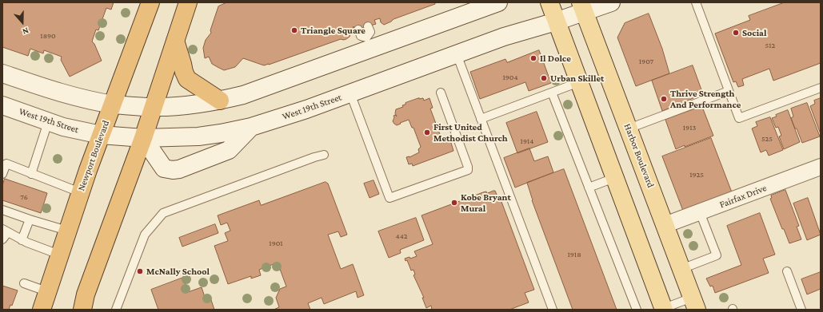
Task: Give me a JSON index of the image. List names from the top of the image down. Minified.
{"streets":{"highway":["Newport Boulevard"],"main road":["West 19th Street","Harbor Boulevard"],"street":["Fairfax Drive"]},"crossings":[["West 19th Street","Newport Boulevard"],["West 19th Street","Harbor Boulevard"],["Harbor Boulevard","Fairfax Drive"]],"places":["Triangle Square","Social","Il Dolce","Urban Skillet","Thrive Strength And Performance","First United Methodist Church","Kobe Bryant Mural","McNally School"],"house_numbers":["1890","512","1907","1904","1913","525","1914","1925","76","442","1901","1918"],"north":"bottom"}
